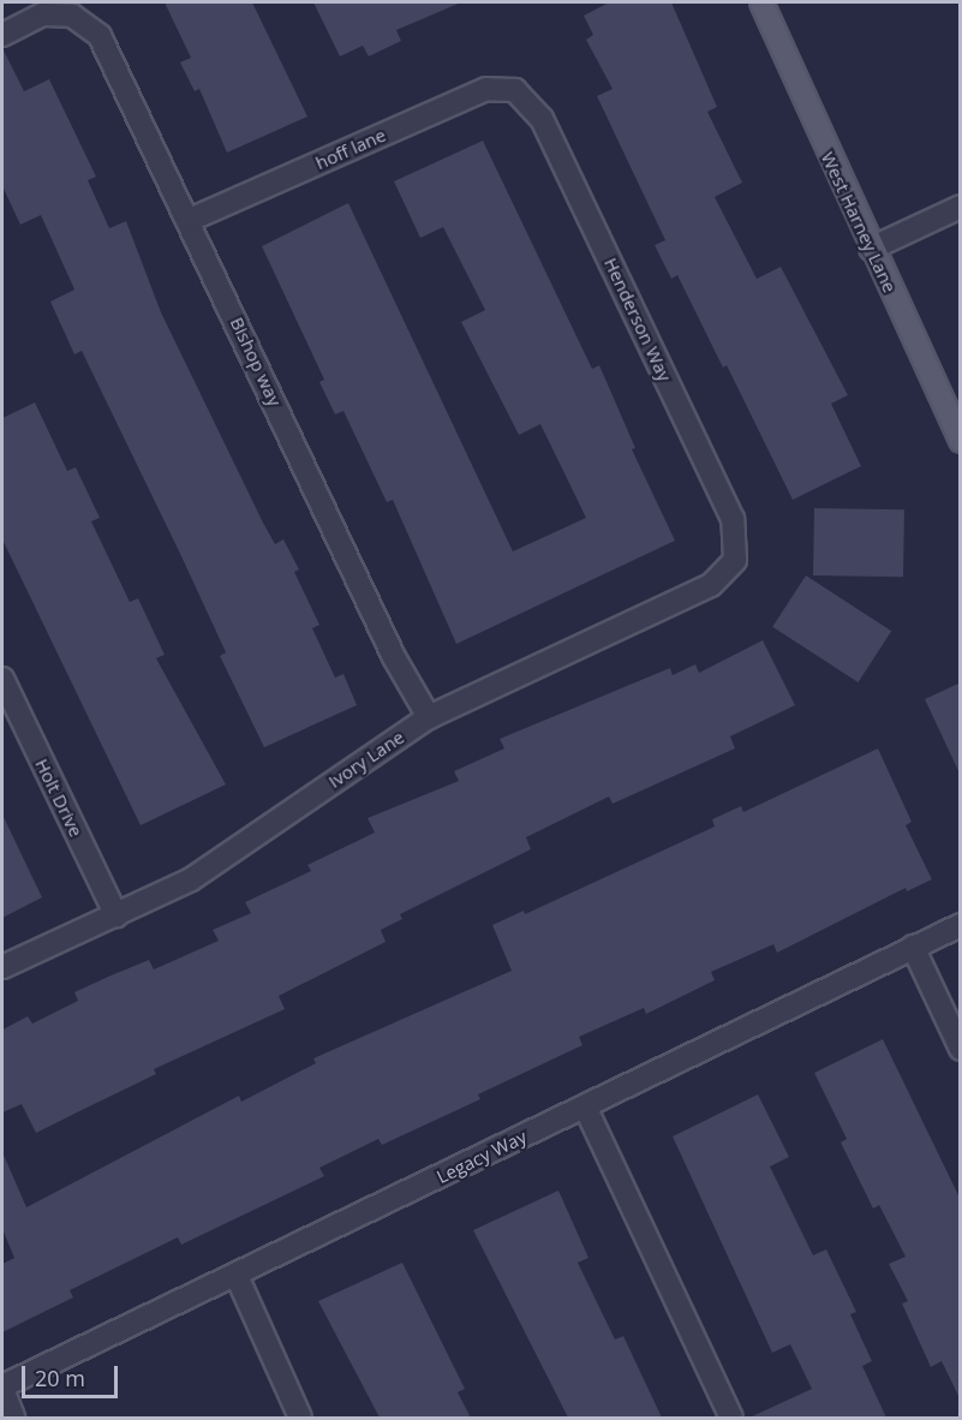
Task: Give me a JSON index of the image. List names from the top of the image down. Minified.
{"streets":{"main road":["West Harney Lane"],"street":["hoff lane","Henderson Way","Bishop way","Ivory Lane","Holt Drive","Legacy Way"]},"crossings":[["hoff lane","Henderson Way"],["hoff lane","Bishop way"],["Henderson Way","Ivory Lane"],["Bishop way","Ivory Lane"],["Ivory Lane","Holt Drive"]],"scale_bar":"20 m"}
